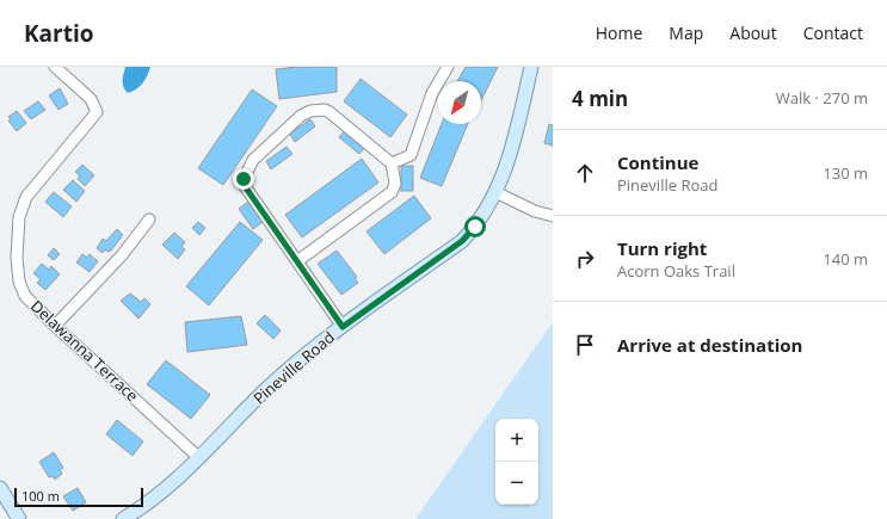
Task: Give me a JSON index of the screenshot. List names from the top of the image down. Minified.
{"streets":{"main road":["Pineville Road"],"street":["Delawanna Terrace"]},"crossings":[["Delawanna Terrace","Pineville Road"]],"scale_bar":"100 m","north":"bottom left","page":{"header":"Kartio","nav":["Home","Map","About","Contact"],"heading":["4 min","Walk · 270 m"],"list":[["Continue","Pineville Road","130 m"],["Turn right","Acorn Oaks Trail","140 m"],"Arrive at destination"],"map_buttons":["+","−"],"scale":"100 m"}}
